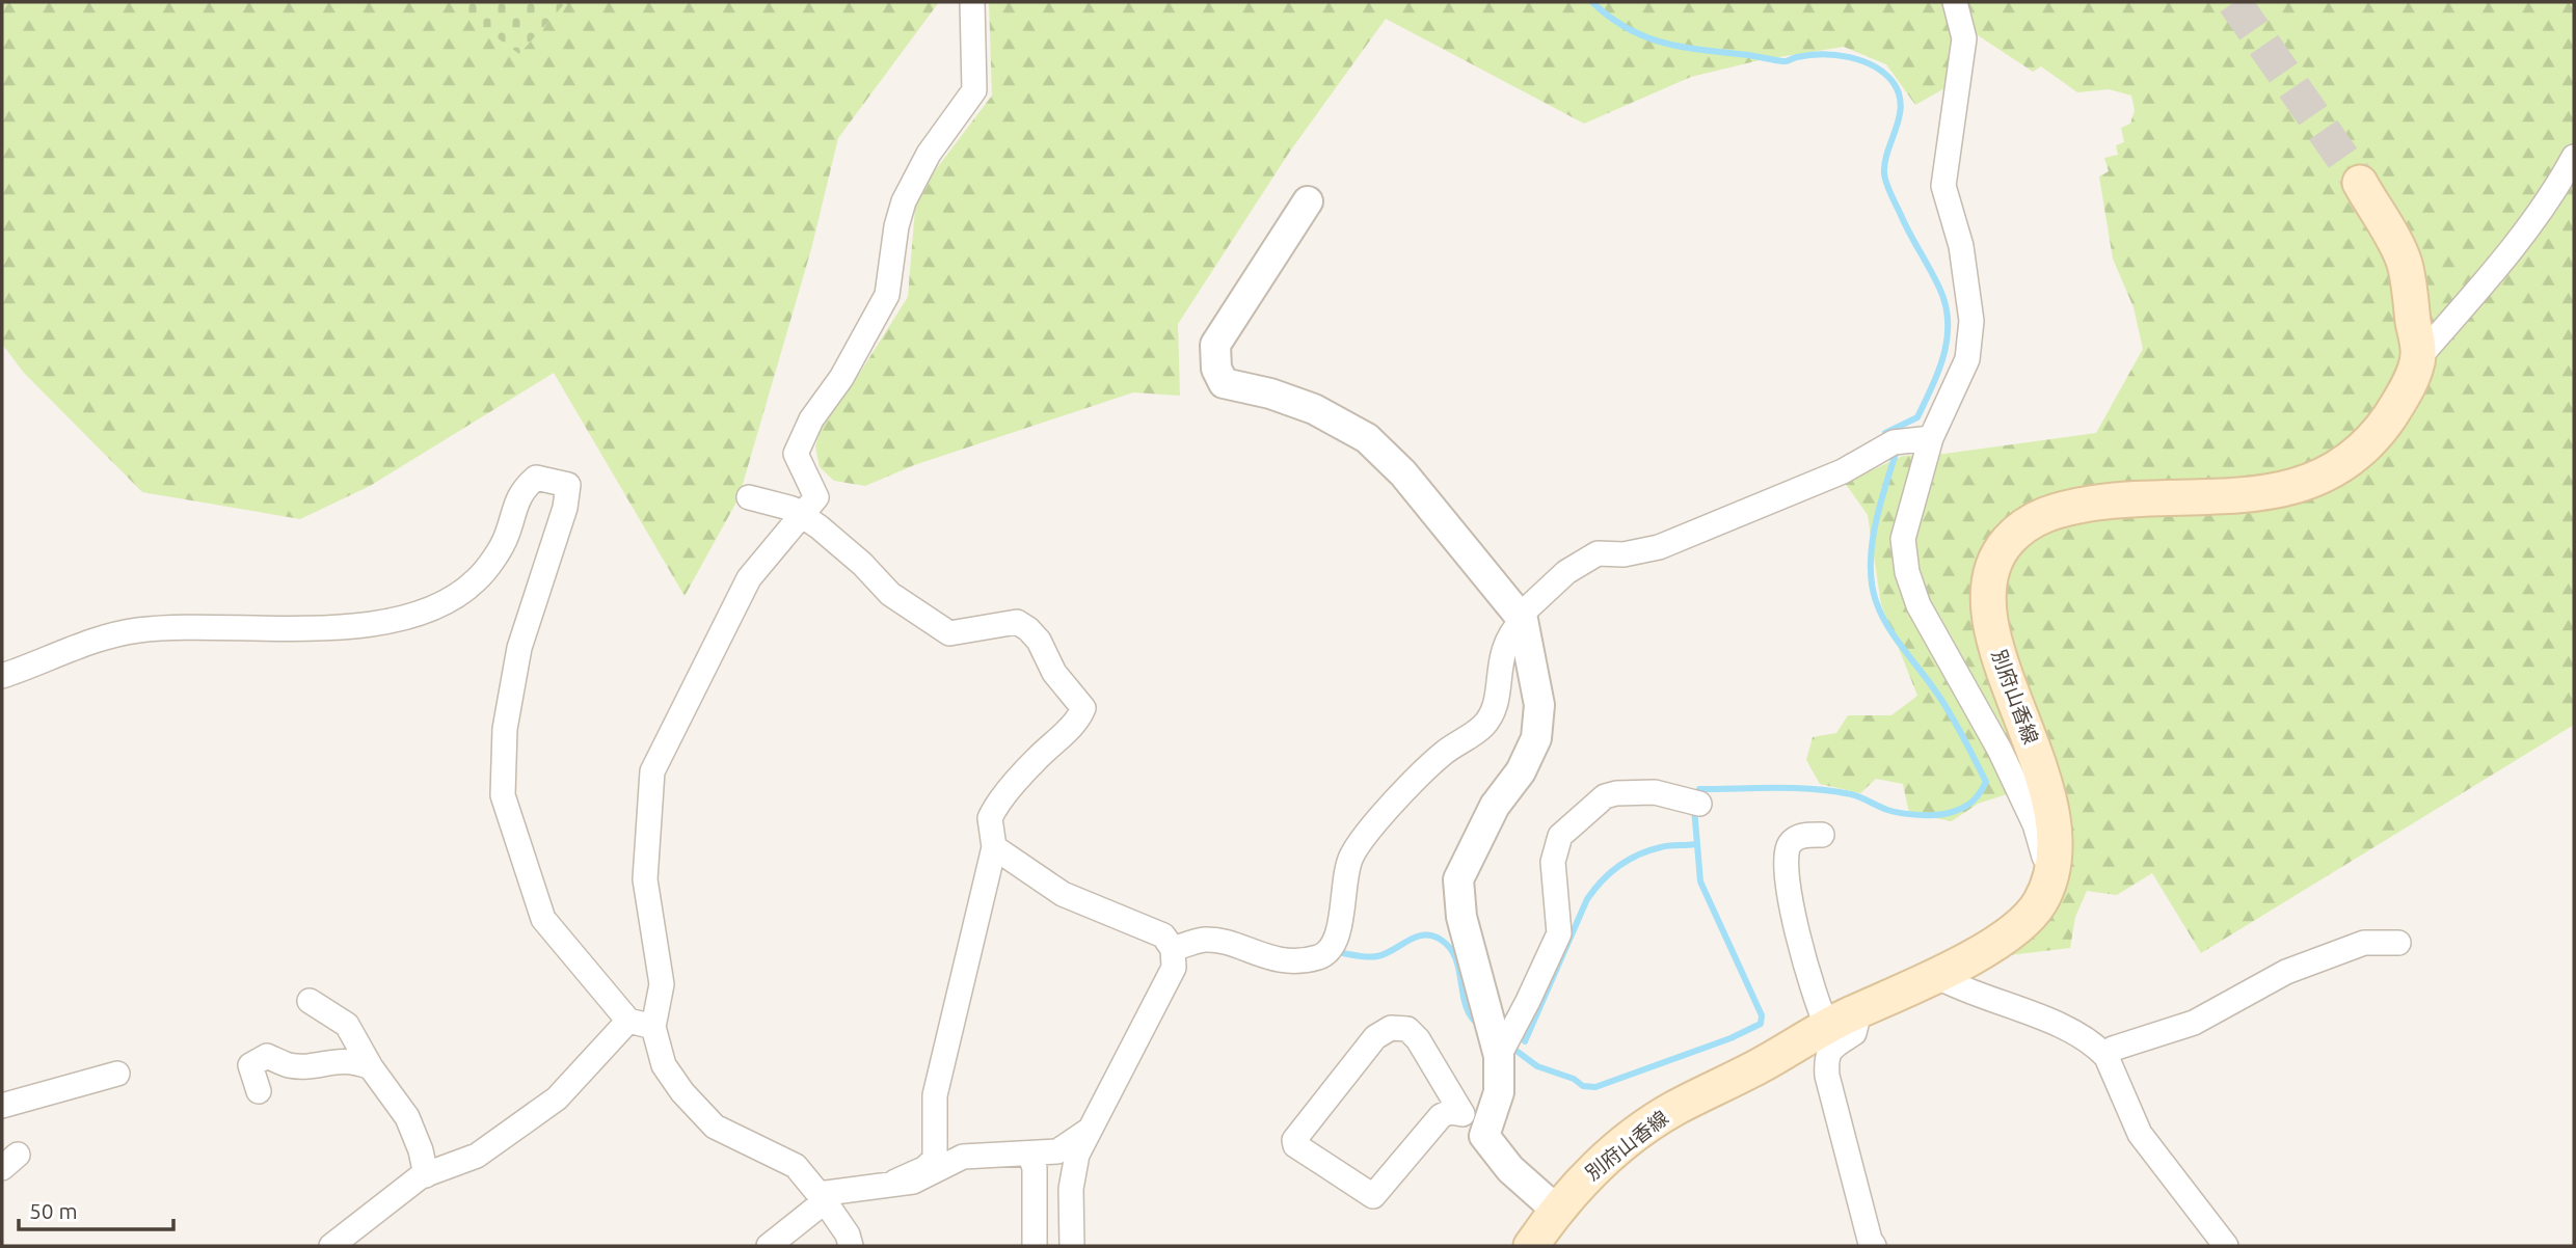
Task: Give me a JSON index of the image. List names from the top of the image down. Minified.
{"streets":{"main road":["別府山香線"]},"scale_bar":"50 m"}
